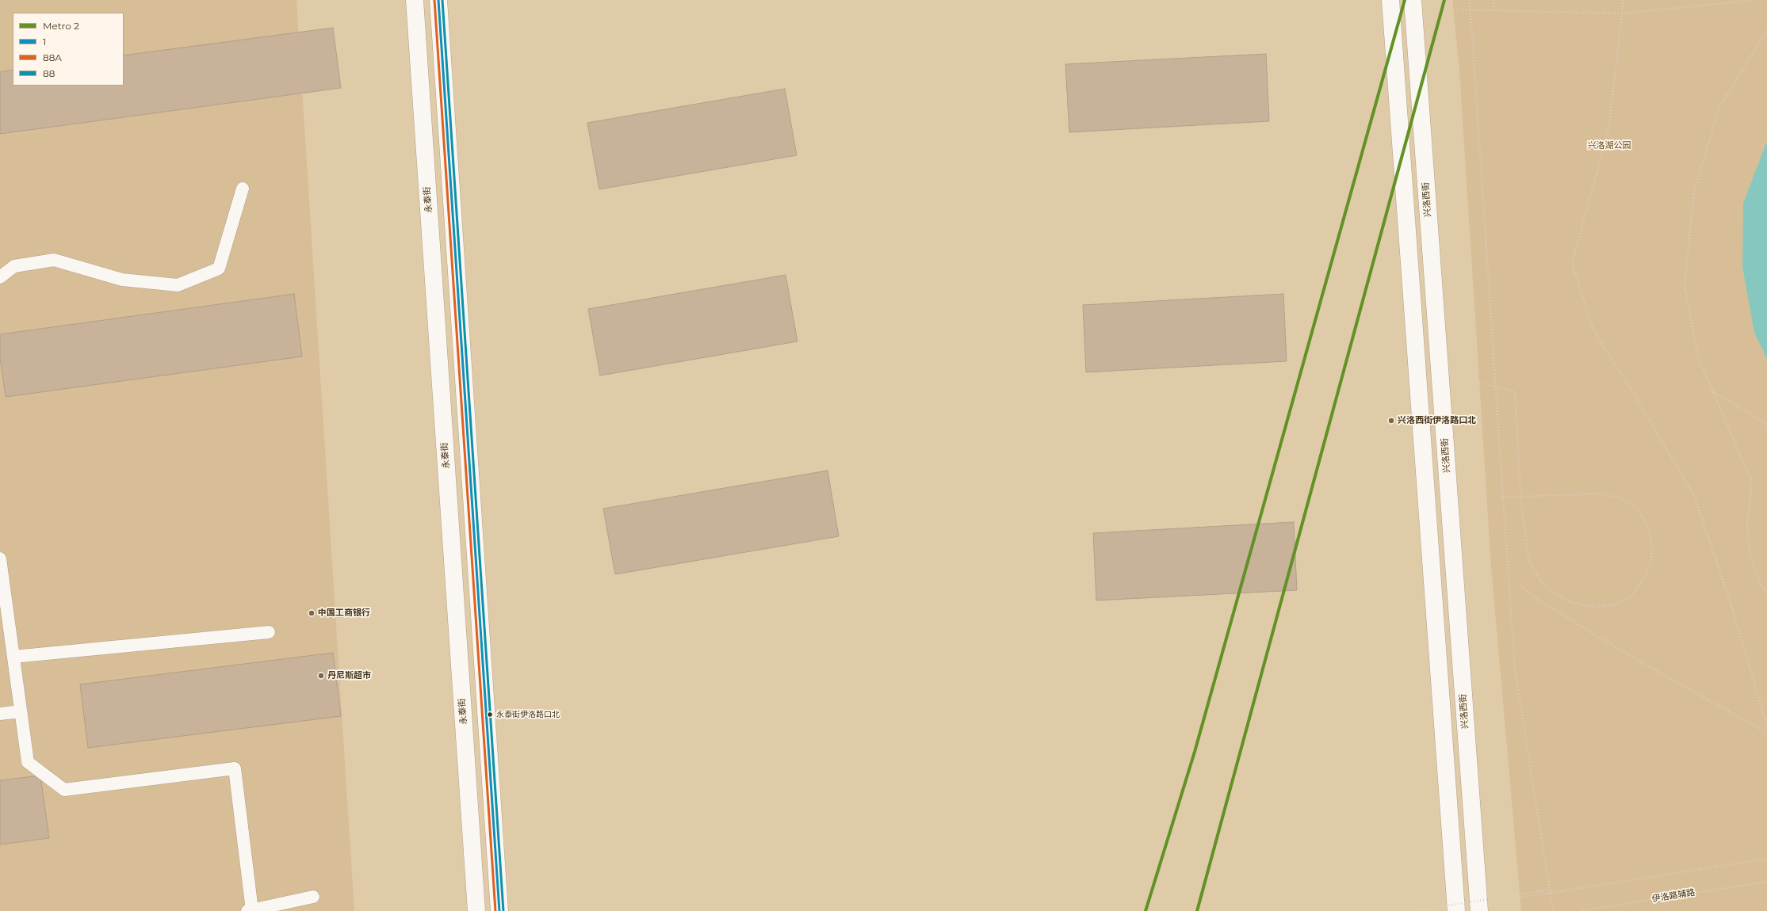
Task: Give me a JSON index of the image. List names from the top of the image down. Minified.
{"streets":{"main road":["永泰街","兴洛西街"],"path":["伊洛路辅路"]},"parks":["兴洛湖公园"],"places":["兴洛西街伊洛路口北","中国工商银行","丹尼斯超市","永泰街伊洛路口北"],"lines":["metro line 2","transit line 1","transit line 88A","transit line 88"],"legend":["Metro 2","1","88A","88"]}
